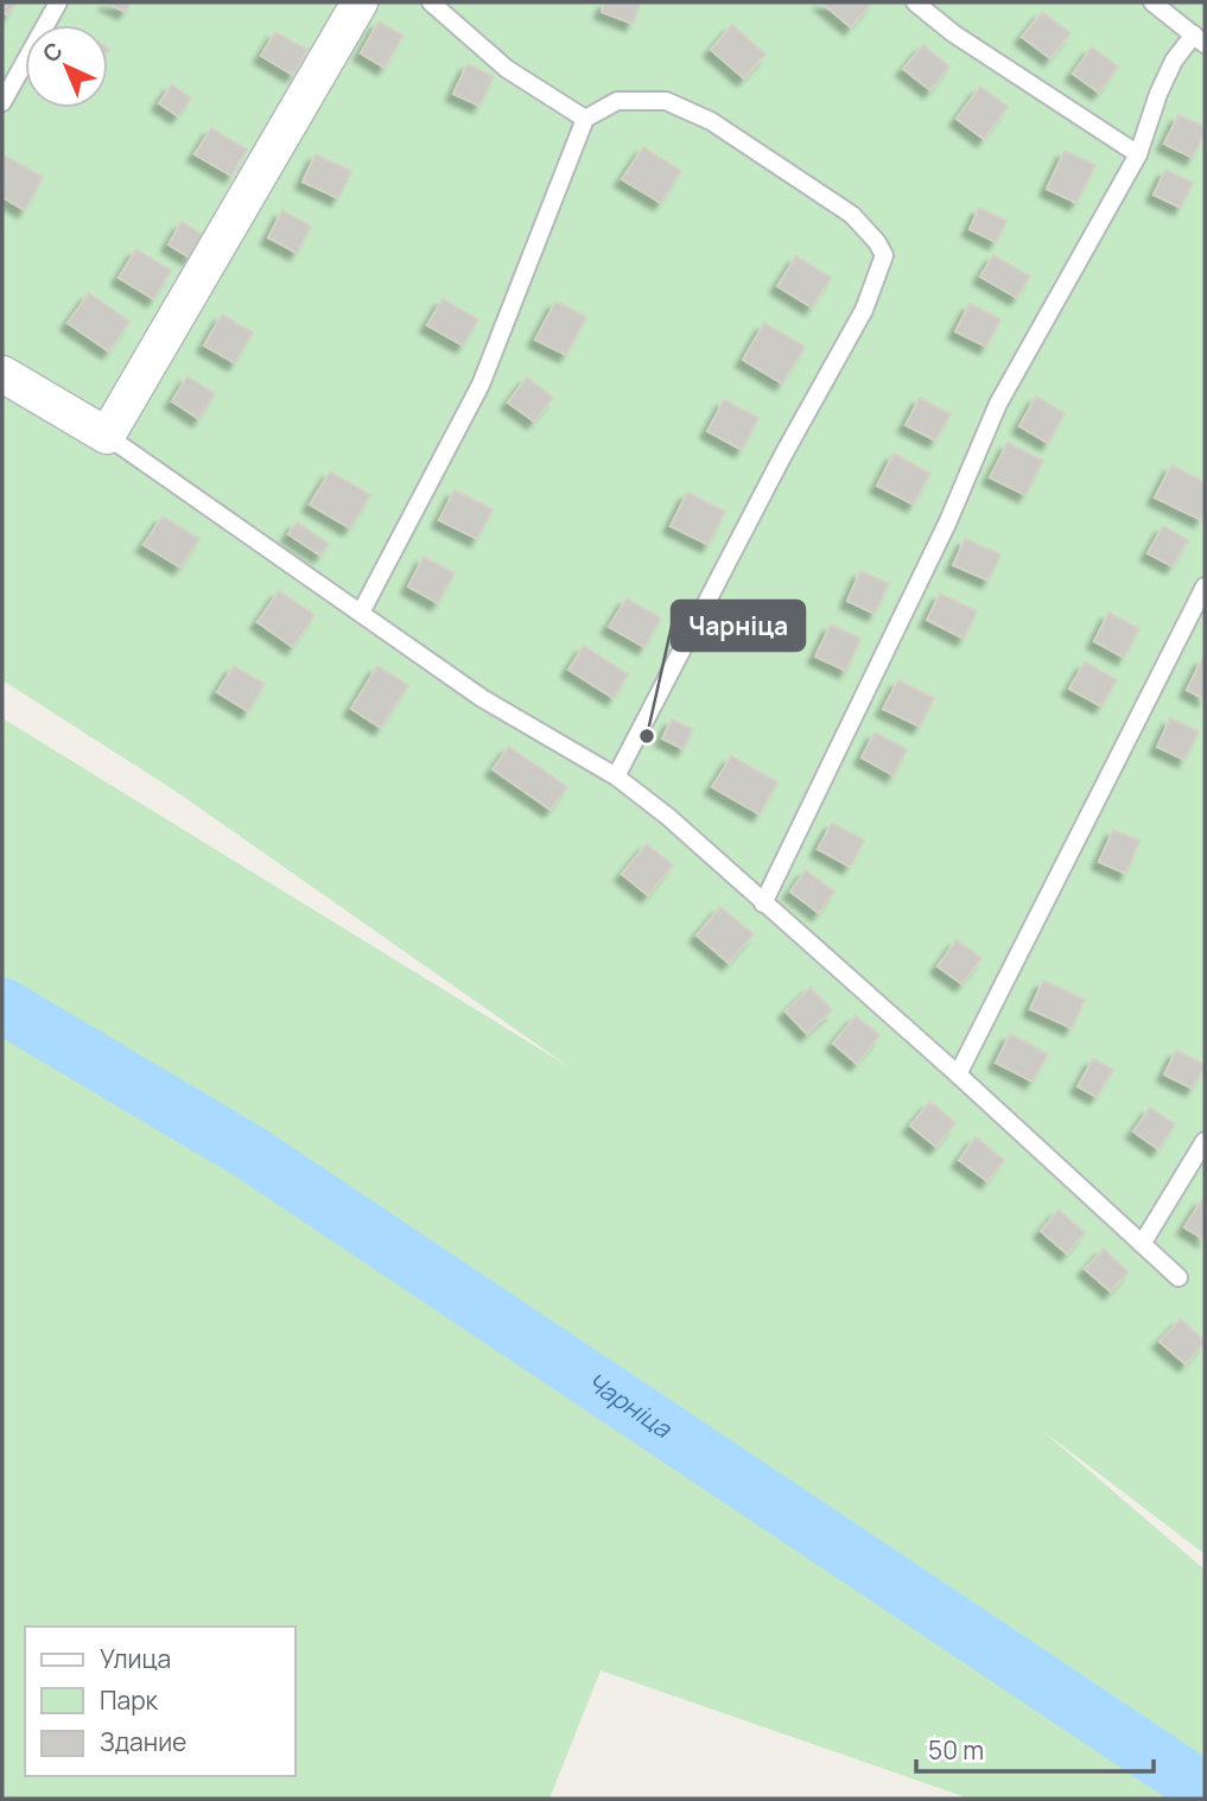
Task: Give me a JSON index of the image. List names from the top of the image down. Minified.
{"water":["Чарніца"],"places":["Чарніца"],"legend":["Улица","Парк","Здание"],"scale_bar":"50 m","north":"top left"}
